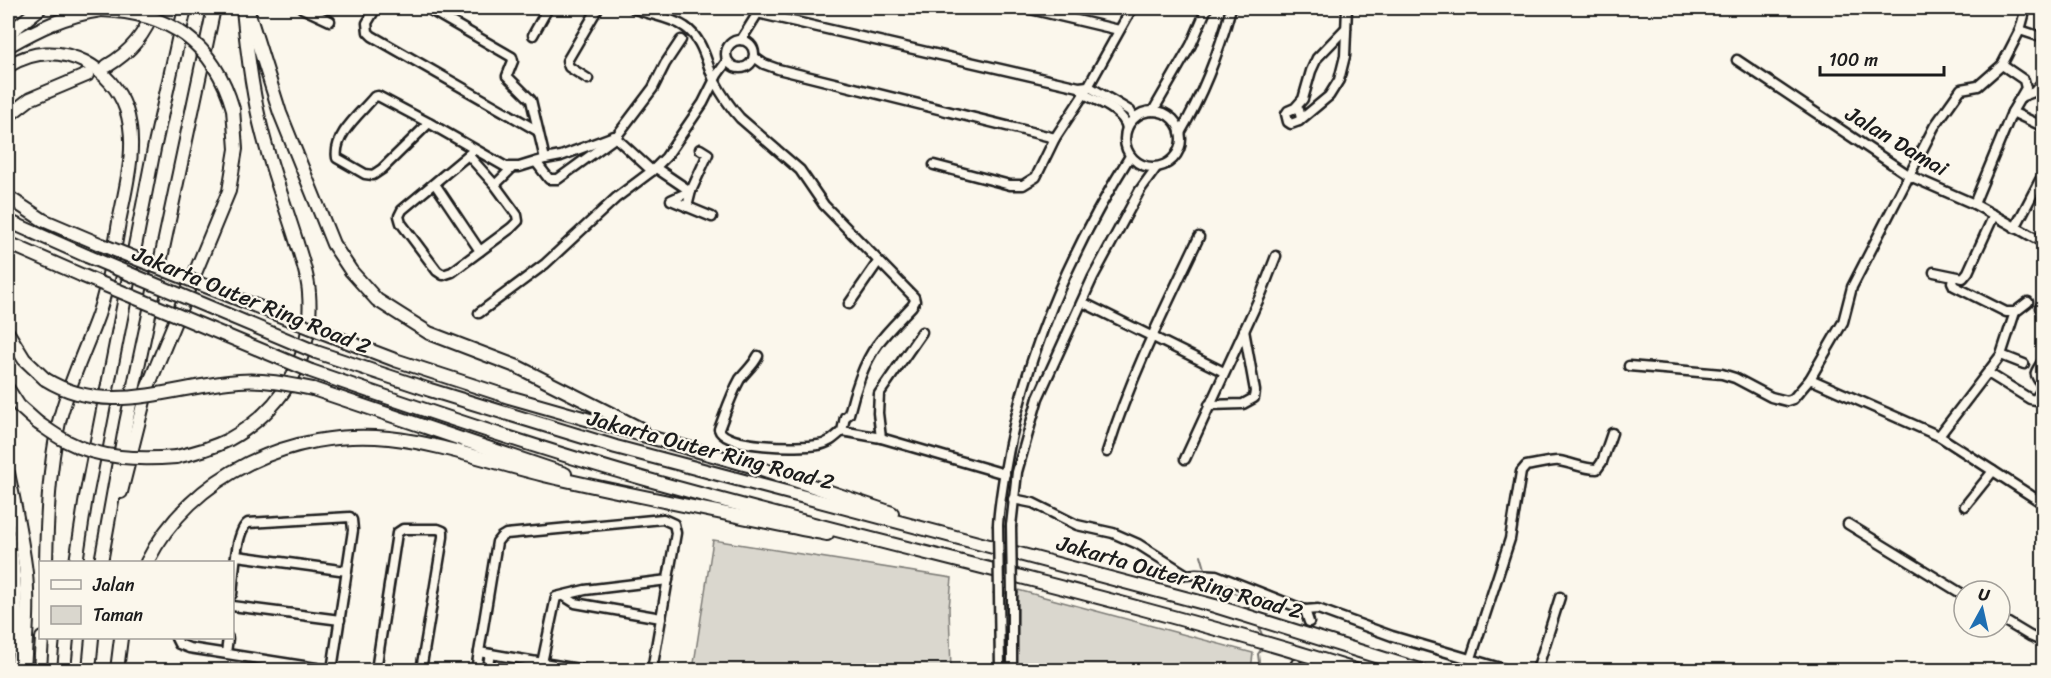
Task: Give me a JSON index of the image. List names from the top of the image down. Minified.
{"streets":{"highway":["Jakarta Outer Ring Road 2"],"street":["Jalan Damai"]},"legend":["Jalan","Taman"],"scale_bar":"100 m","north":"top"}
